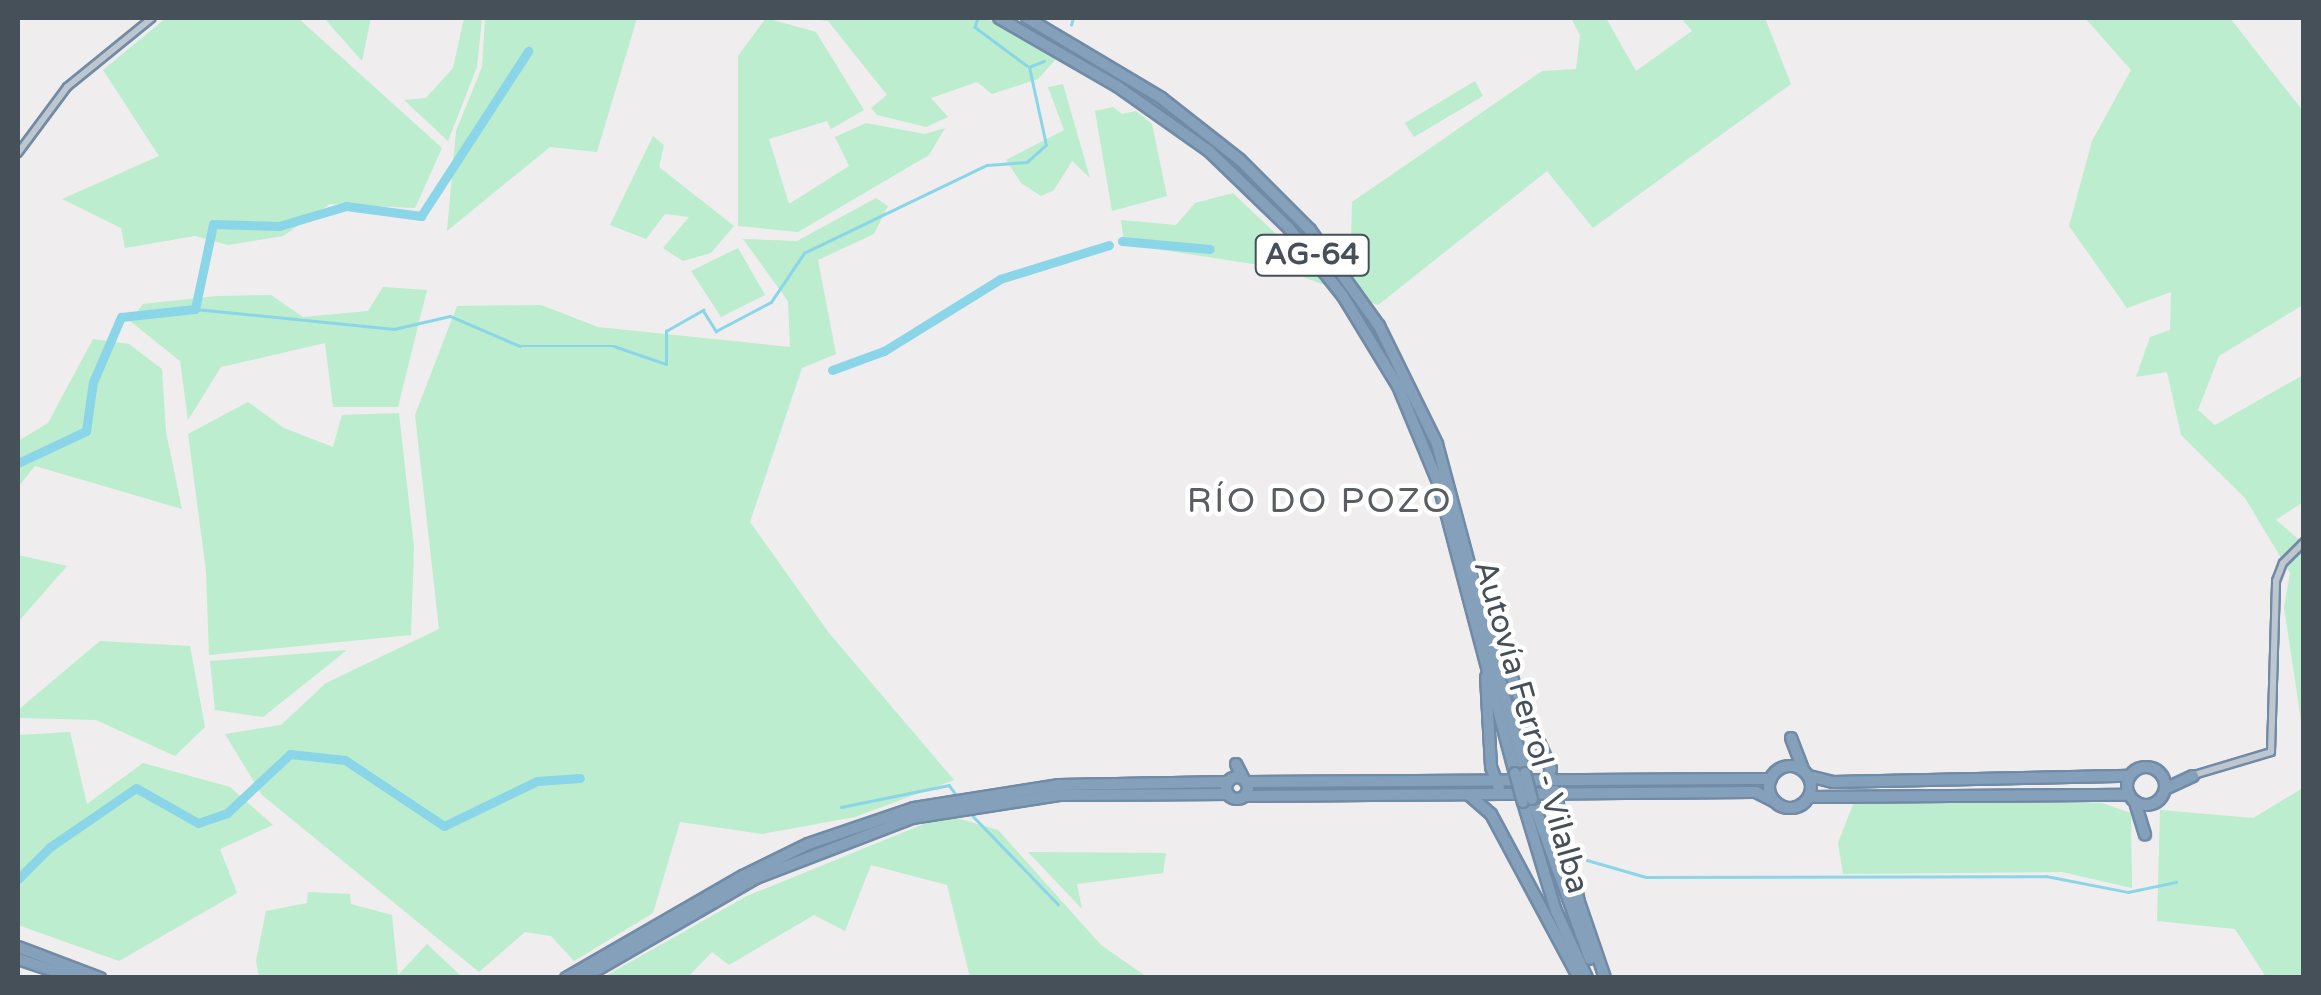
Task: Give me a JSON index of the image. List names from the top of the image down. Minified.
{"streets":{"highway":["AG-64","Autovía Ferrol - Vilalba"]},"districts":["RÍO DO POZO"]}
